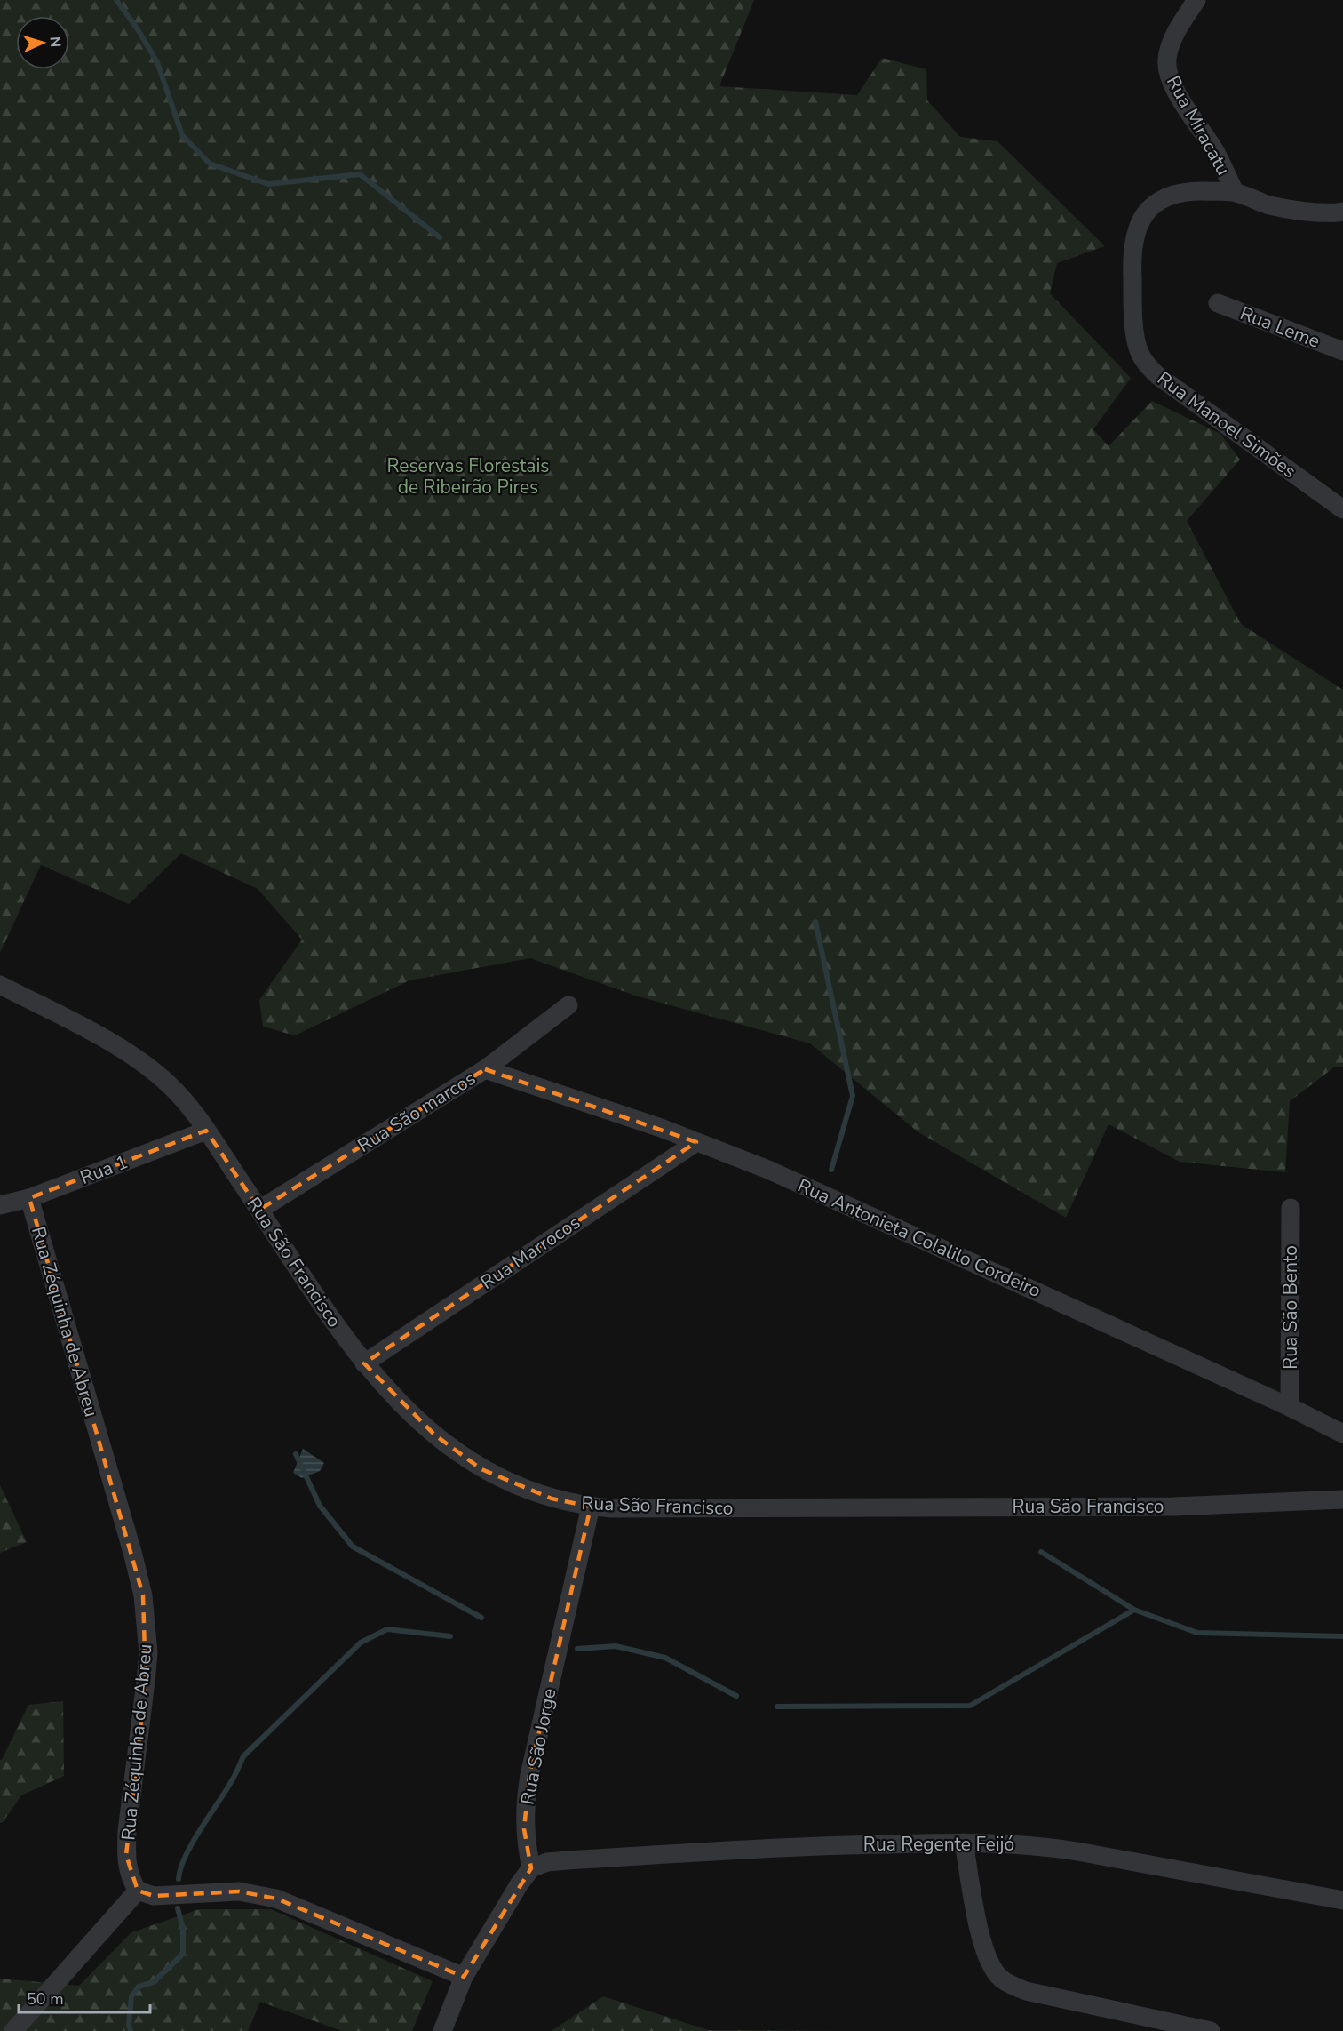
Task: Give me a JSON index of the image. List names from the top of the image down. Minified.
{"streets":{"street":["Rua Miracatu","Rua Leme","Rua Manoel Simões","Rua São marcos","Rua 1","Rua Antonieta Colalilo Cordeiro","Rua Marrocos","Rua São Francisco","Rua São Bento","Rua Zéquinha de Abreu","Rua São Jorge","Rua Regente Feijó"]},"crossings":[["Rua Miracatu","Rua Manoel Simões"],["Rua São marcos","Rua Antonieta Colalilo Cordeiro"],["Rua São marcos","Rua São Francisco"],["Rua 1","Rua São Francisco"],["Rua 1","Rua Zéquinha de Abreu"],["Rua Antonieta Colalilo Cordeiro","Rua Marrocos"],["Rua Antonieta Colalilo Cordeiro","Rua São Bento"],["Rua Marrocos","Rua São Francisco"],["Rua São Francisco","Rua São Jorge"],["Rua São Jorge","Rua Regente Feijó"]],"parks":["Reservas Florestais de Ribeirão Pires"],"scale_bar":"50 m","north":"right"}
